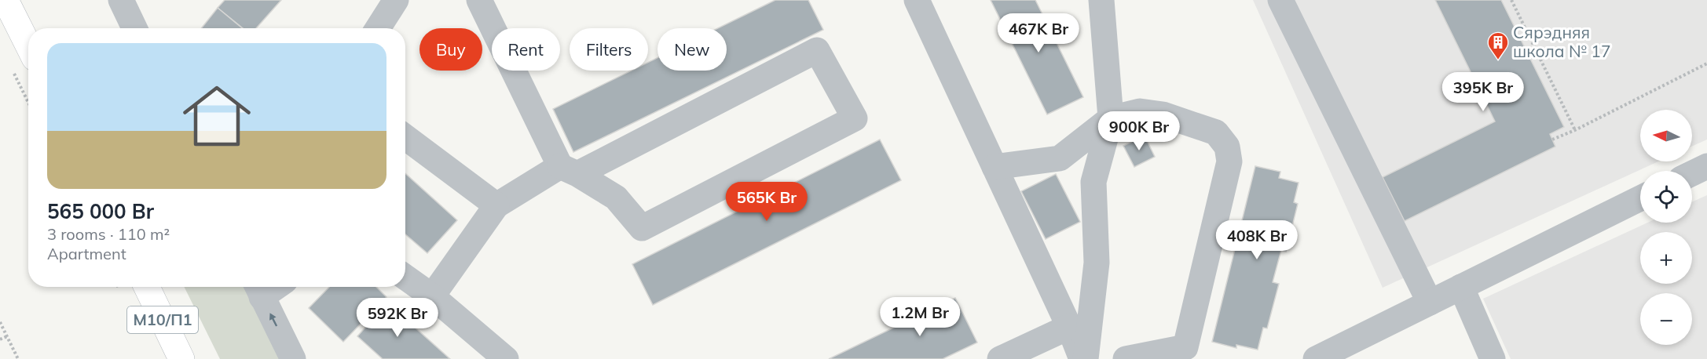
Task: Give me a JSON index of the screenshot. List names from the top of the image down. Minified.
{"streets":{"main road":["М10/П1"]},"places":{"building":["Сярэдняя школа № 17"]},"north":"left","page":{"price":["467K Br","395K Br","900K Br","565K Br","408K Br","1.2M Br","592K Br"],"chip":["Buy","Rent","Filters","New"],"list":[{"name":"565 000 Br","note":"3 rooms · 110 m² · Apartment"}],"map_buttons":["+","−"]}}
